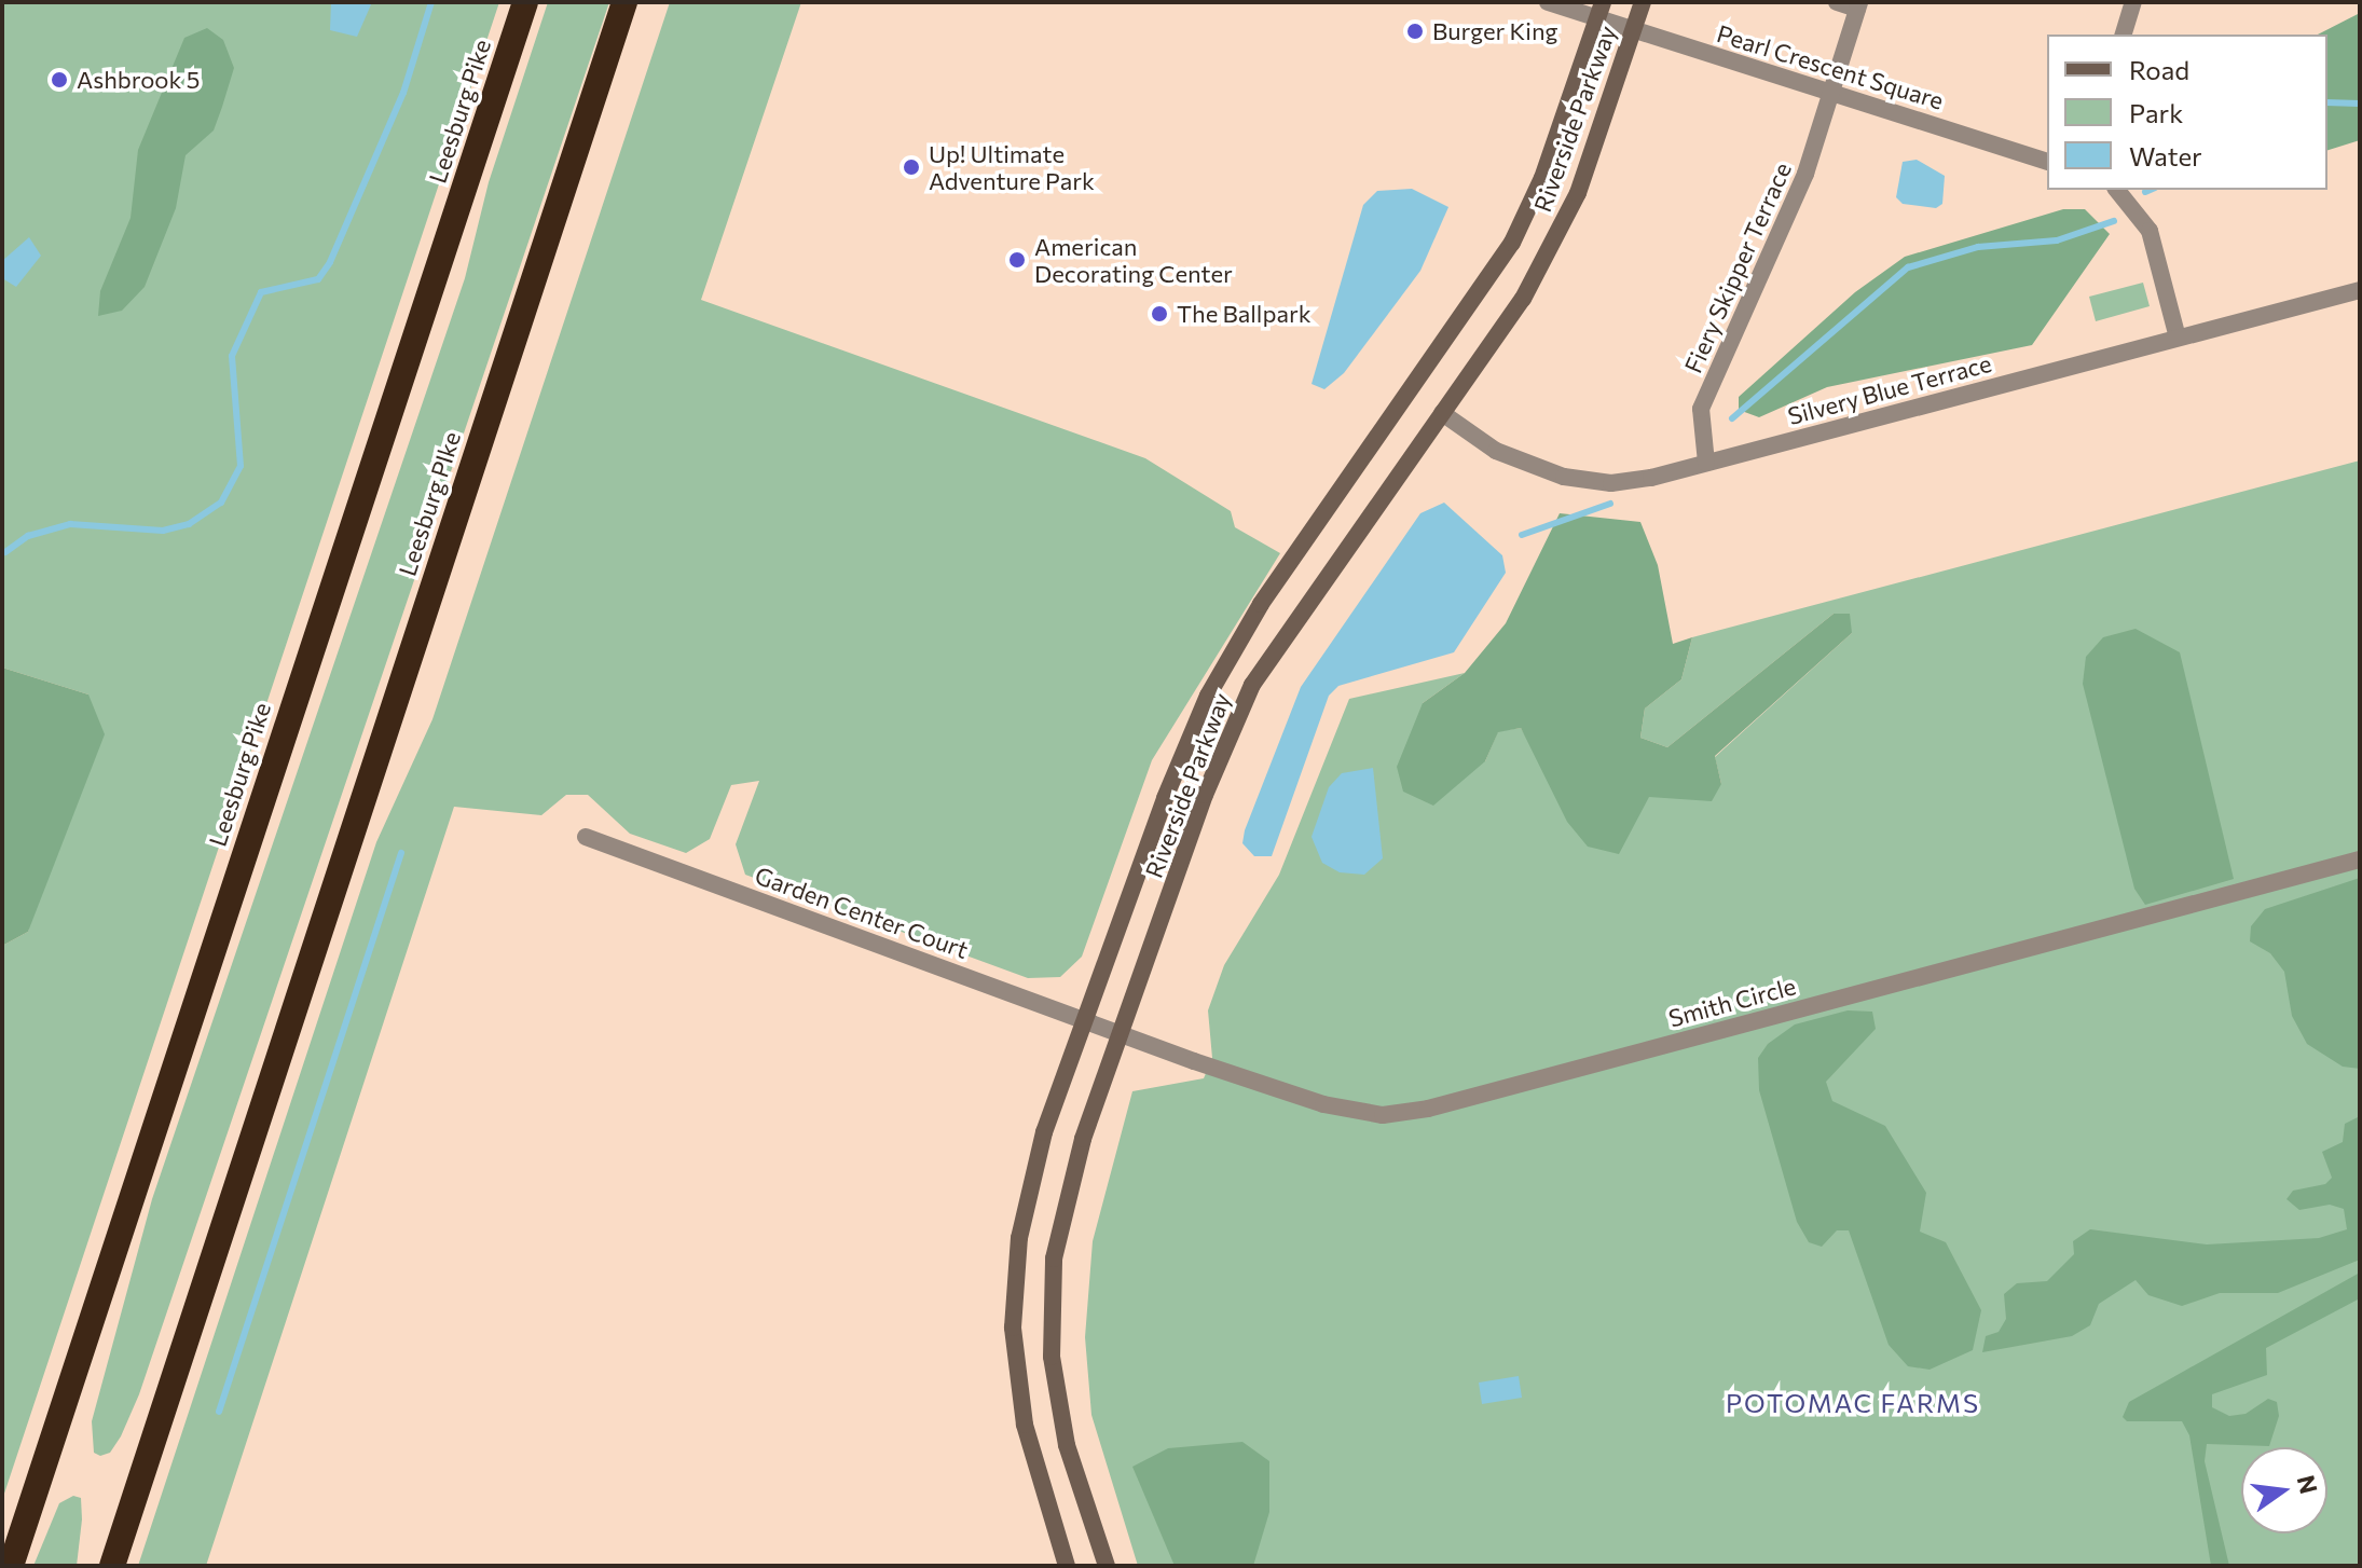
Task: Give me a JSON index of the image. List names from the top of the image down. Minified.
{"streets":{"highway":["Leesburg Pike","Leesburg PIke"],"main road":["Riverside Parkway"],"street":["Pearl Crescent Square","Fiery Skipper Terrace","Silvery Blue Terrace","Garden Center Court","Smith Circle"]},"crossings":[["Pearl Crescent Square","Riverside Parkway"],["Pearl Crescent Square","Fiery Skipper Terrace"],["Riverside Parkway","Silvery Blue Terrace"],["Riverside Parkway","Garden Center Court"],["Riverside Parkway","Smith Circle"],["Fiery Skipper Terrace","Silvery Blue Terrace"],["Garden Center Court","Smith Circle"]],"districts":["POTOMAC FARMS"],"places":["Burger King","Ashbrook 5","Up! Ultimate Adventure Park","American Decorating Center","The Ballpark"],"legend":["Road","Park","Water"],"north":"right"}
